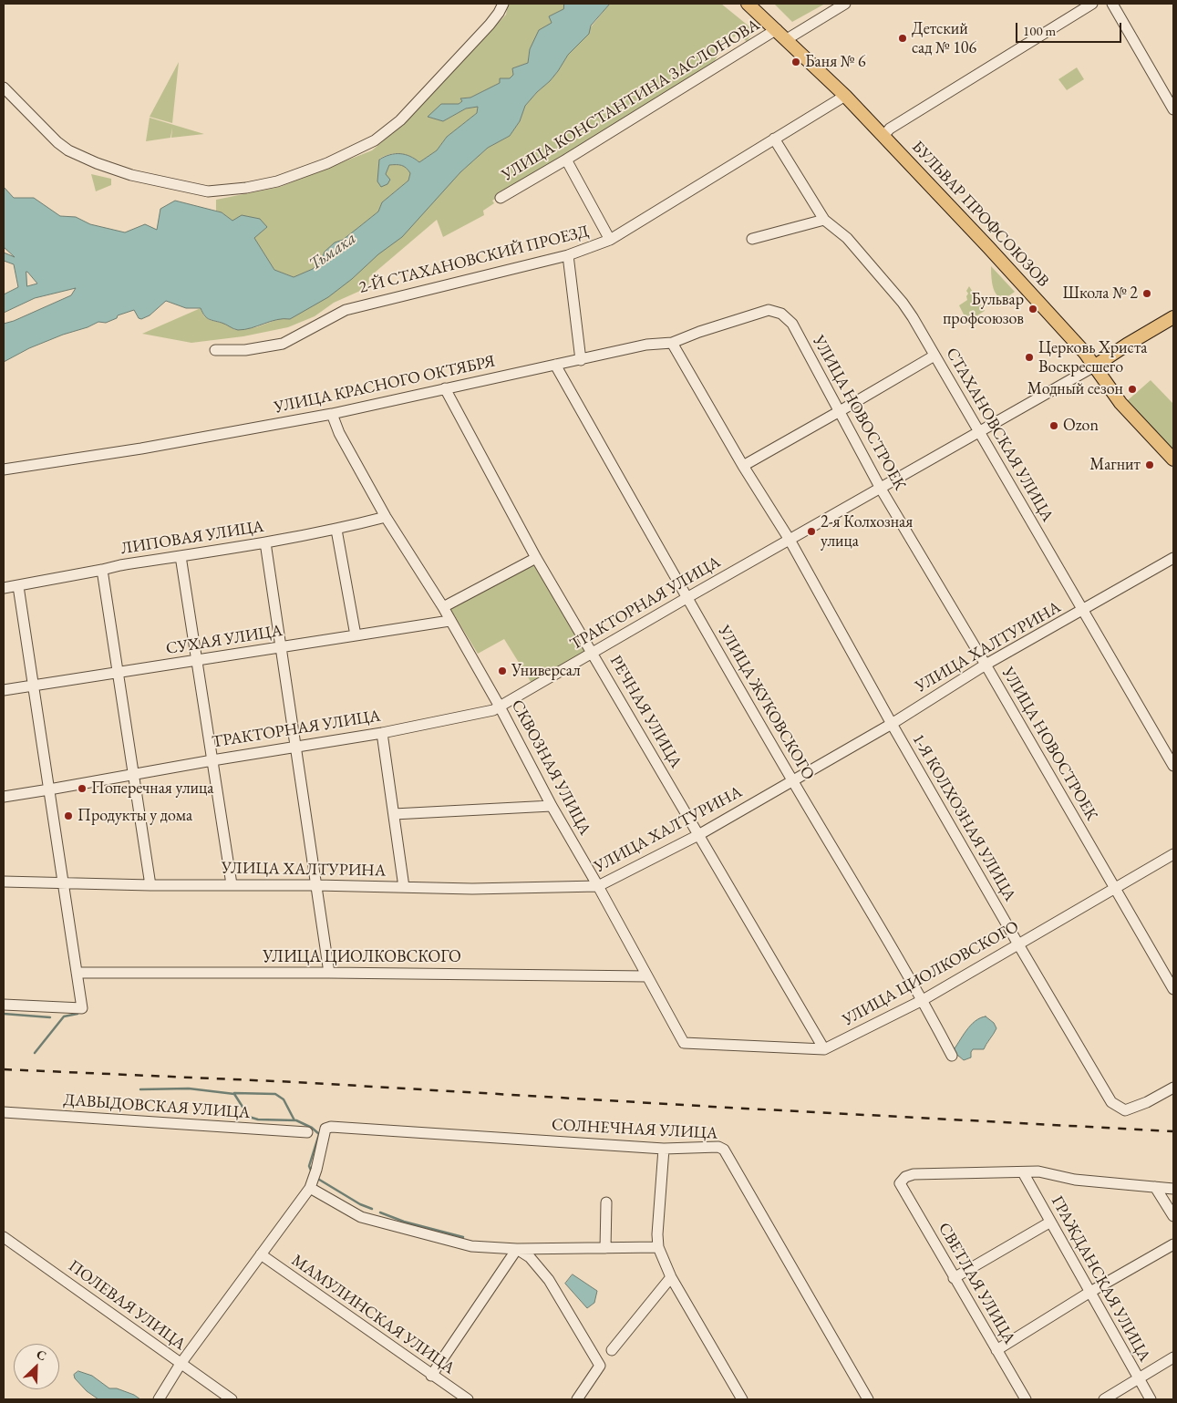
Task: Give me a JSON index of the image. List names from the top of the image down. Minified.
{"streets":{"main road":["БУЛЬВАР ПРОФСОЮЗОВ","ТРАКТОРНАЯ УЛИЦА"],"street":["УЛИЦА КОНСТАНТИНА ЗАСЛОНОВА","2-Й СТАХАНОВСКИЙ ПРОЕЗД","УЛИЦА КРАСНОГО ОКТЯБРЯ","УЛИЦА НОВОСТРОЕК","СТАХАНОВСКАЯ УЛИЦА","ЛИПОВАЯ УЛИЦА","СУХАЯ УЛИЦА","УЛИЦА ХАЛТУРИНА","УЛИЦА ЖУКОВСКОГО","РЕЧНАЯ УЛИЦА","СКВОЗНАЯ УЛИЦА","1-Я КОЛХОЗНАЯ УЛИЦА","УЛИЦА ЦИОЛКОВСКОГО","ДАВЫДОВСКАЯ УЛИЦА","СОЛНЕЧНАЯ УЛИЦА","ГРАЖДАНСКАЯ УЛИЦА","СВЕТЛАЯ УЛИЦА","ПОЛЕВАЯ УЛИЦА","МАМУЛИНСКАЯ УЛИЦА"]},"crossings":[["УЛИЦА КОНСТАНТИНА ЗАСЛОНОВА","БУЛЬВАР ПРОФСОЮЗОВ"],["БУЛЬВАР ПРОФСОЮЗОВ","2-Й СТАХАНОВСКИЙ ПРОЕЗД"],["БУЛЬВАР ПРОФСОЮЗОВ","ТРАКТОРНАЯ УЛИЦА"],["2-Й СТАХАНОВСКИЙ ПРОЕЗД","СТАХАНОВСКАЯ УЛИЦА"],["УЛИЦА КРАСНОГО ОКТЯБРЯ","УЛИЦА НОВОСТРОЕК"],["УЛИЦА КРАСНОГО ОКТЯБРЯ","УЛИЦА ЖУКОВСКОГО"],["УЛИЦА КРАСНОГО ОКТЯБРЯ","РЕЧНАЯ УЛИЦА"],["УЛИЦА КРАСНОГО ОКТЯБРЯ","СКВОЗНАЯ УЛИЦА"],["УЛИЦА НОВОСТРОЕК","ТРАКТОРНАЯ УЛИЦА"],["УЛИЦА НОВОСТРОЕК","УЛИЦА ХАЛТУРИНА"],["УЛИЦА НОВОСТРОЕК","УЛИЦА ЦИОЛКОВСКОГО"],["СТАХАНОВСКАЯ УЛИЦА","ТРАКТОРНАЯ УЛИЦА"],["СТАХАНОВСКАЯ УЛИЦА","УЛИЦА ХАЛТУРИНА"],["ЛИПОВАЯ УЛИЦА","СКВОЗНАЯ УЛИЦА"],["ТРАКТОРНАЯ УЛИЦА","УЛИЦА ЖУКОВСКОГО"],["ТРАКТОРНАЯ УЛИЦА","РЕЧНАЯ УЛИЦА"],["ТРАКТОРНАЯ УЛИЦА","СКВОЗНАЯ УЛИЦА"],["СУХАЯ УЛИЦА","СКВОЗНАЯ УЛИЦА"],["УЛИЦА ХАЛТУРИНА","УЛИЦА ЖУКОВСКОГО"],["УЛИЦА ХАЛТУРИНА","РЕЧНАЯ УЛИЦА"],["УЛИЦА ХАЛТУРИНА","СКВОЗНАЯ УЛИЦА"],["УЛИЦА ХАЛТУРИНА","1-Я КОЛХОЗНАЯ УЛИЦА"],["УЛИЦА ЖУКОВСКОГО","УЛИЦА ЦИОЛКОВСКОГО"],["РЕЧНАЯ УЛИЦА","УЛИЦА ЦИОЛКОВСКОГО"],["СКВОЗНАЯ УЛИЦА","УЛИЦА ЦИОЛКОВСКОГО"],["1-Я КОЛХОЗНАЯ УЛИЦА","УЛИЦА ЦИОЛКОВСКОГО"],["ГРАЖДАНСКАЯ УЛИЦА","СВЕТЛАЯ УЛИЦА"]],"water":["Тьмака"],"places":["Детский сад № 106","Баня № 6","Школа № 2","Бульвар профсоюзов","Церковь Христа Воскресшего","Модный сезон","Ozon","Магнит","2-я Колхозная улица","Универсал","Поперечная улица","Продукты у дома"],"scale_bar":"100 m","north":"top right"}
